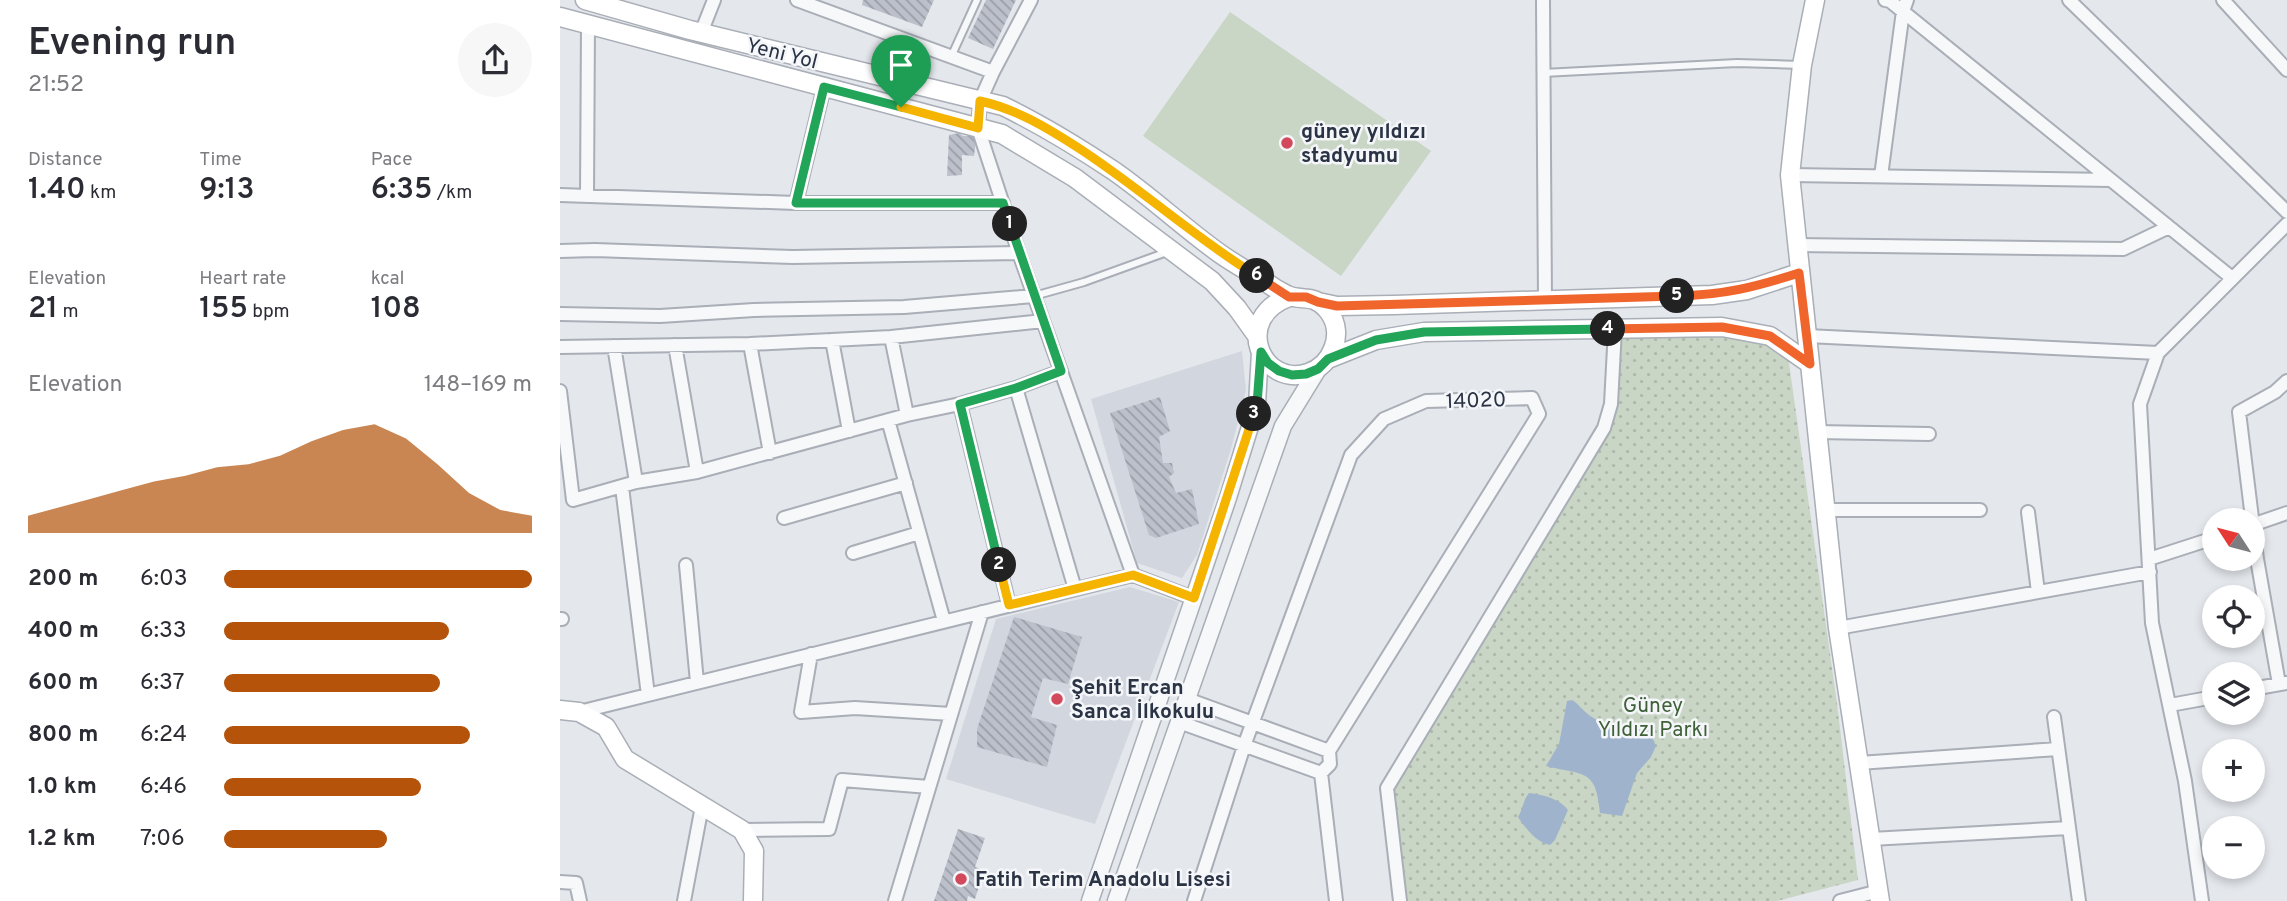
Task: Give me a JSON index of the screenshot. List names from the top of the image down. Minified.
{"streets":{"main road":["Yeni Yol"],"street":["14020"]},"parks":["Güney Yıldızı Parkı"],"places":["güney yıldızı stadyumu","Şehit Ercan Sanca İlkokulu","Fatih Terim Anadolu Lisesi"],"north":"top left","page":{"heading":["Evening run","21:52"],"stats":[["Distance","1.40 km"],["Time","9:13"],["Pace","6:35 /km"],["Elevation","21 m"],["Heart rate","155 bpm"],["kcal","108"]],"pins":["1","6","5","4","3","2"],"chart":["Elevation","148–169 m"],"map_buttons":["+","−"],"list":[{"name":"200 m","note":"6:03"},{"name":"400 m","note":"6:33"},{"name":"600 m","note":"6:37"},{"name":"800 m","note":"6:24"},{"name":"1.0 km","note":"6:46"},{"name":"1.2 km","note":"7:06"}]}}
